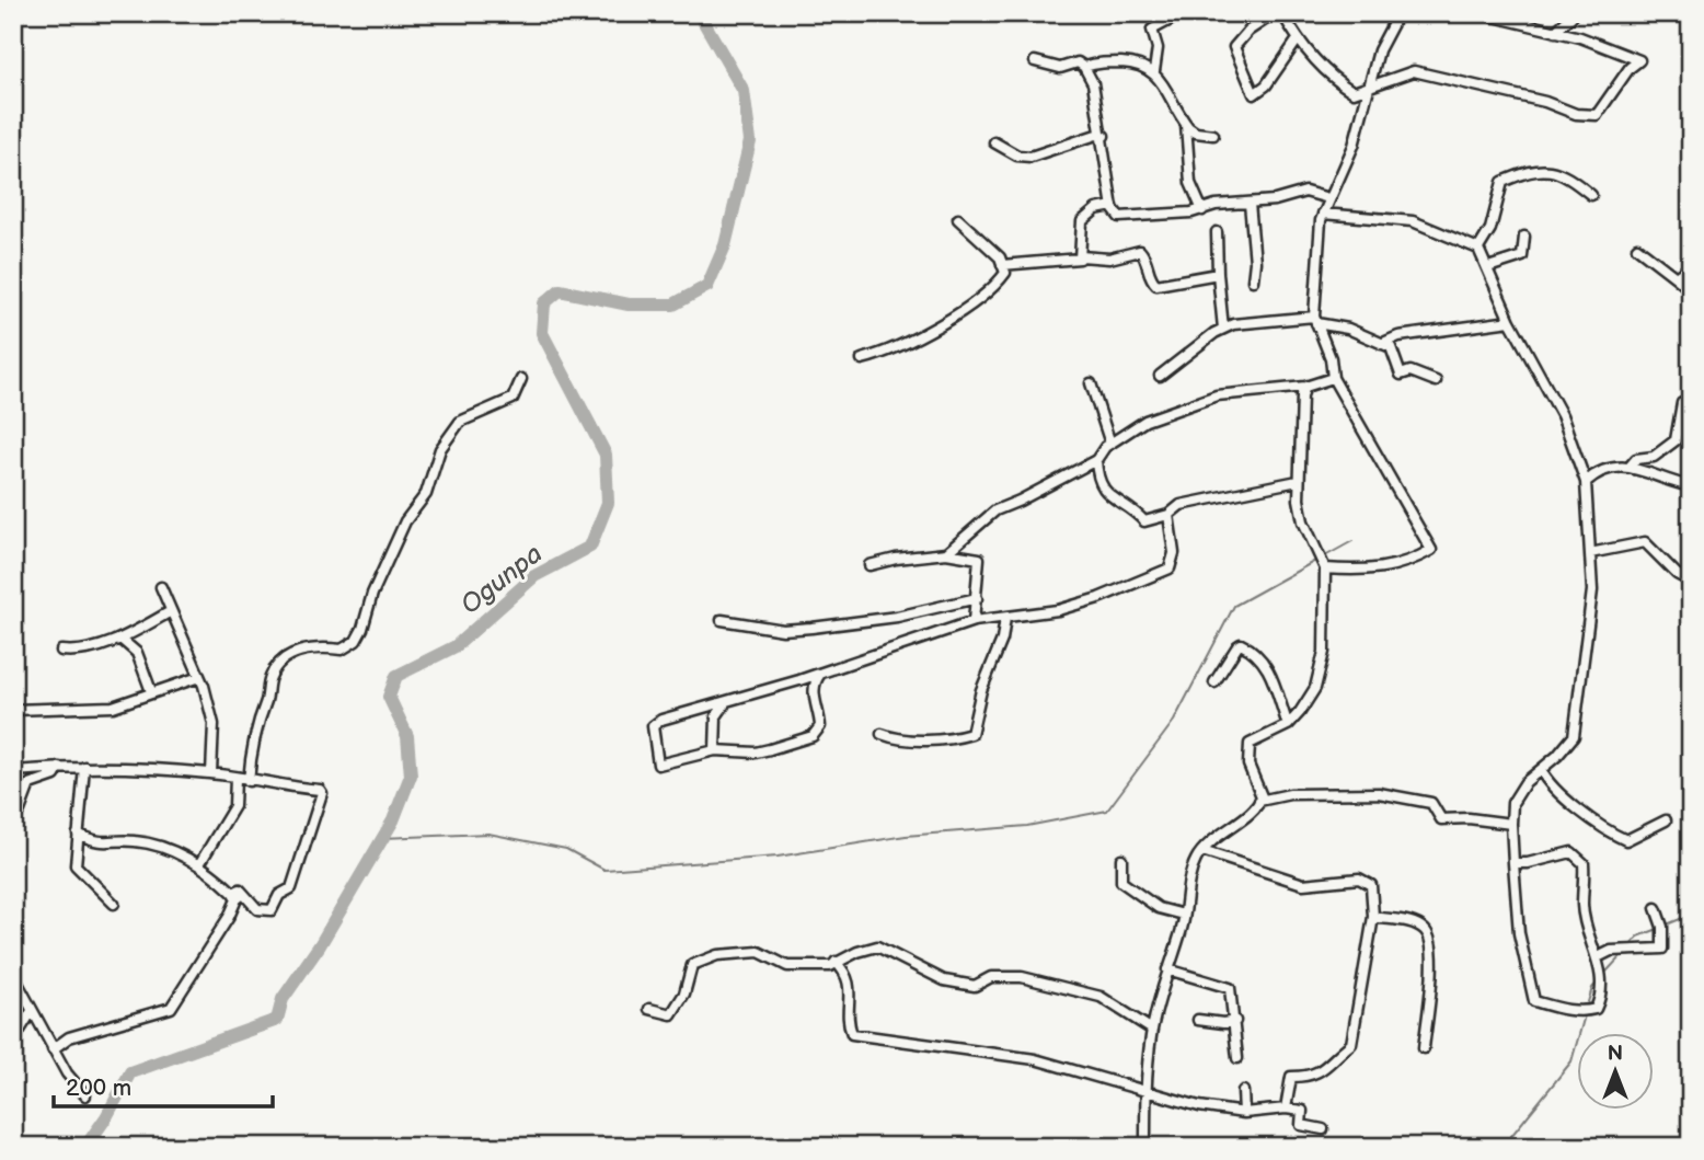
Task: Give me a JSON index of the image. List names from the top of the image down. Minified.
{"water":["Ogunpa"],"scale_bar":"200 m","north":"top"}
